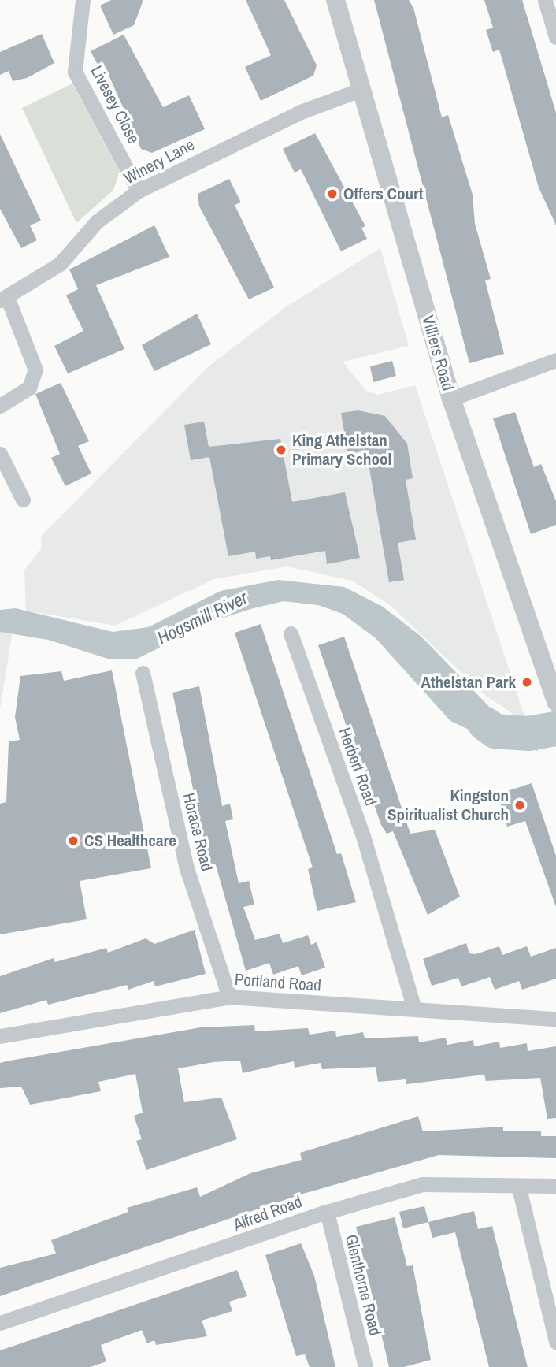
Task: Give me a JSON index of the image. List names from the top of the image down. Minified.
{"streets":{"street":["Livesey Close","Winery Lane","Villiers Road","Herbert Road","Horace Road","Portland Road","Alfred Road","Glenthorne Road"]},"crossings":[["Livesey Close","Winery Lane"],["Winery Lane","Villiers Road"],["Herbert Road","Portland Road"],["Horace Road","Portland Road"],["Alfred Road","Glenthorne Road"]],"water":["Hogsmill River"],"places":["Offers Court","King Athelstan Primary School","Athelstan Park","Kingston Spiritualist Church","CS Healthcare"]}
